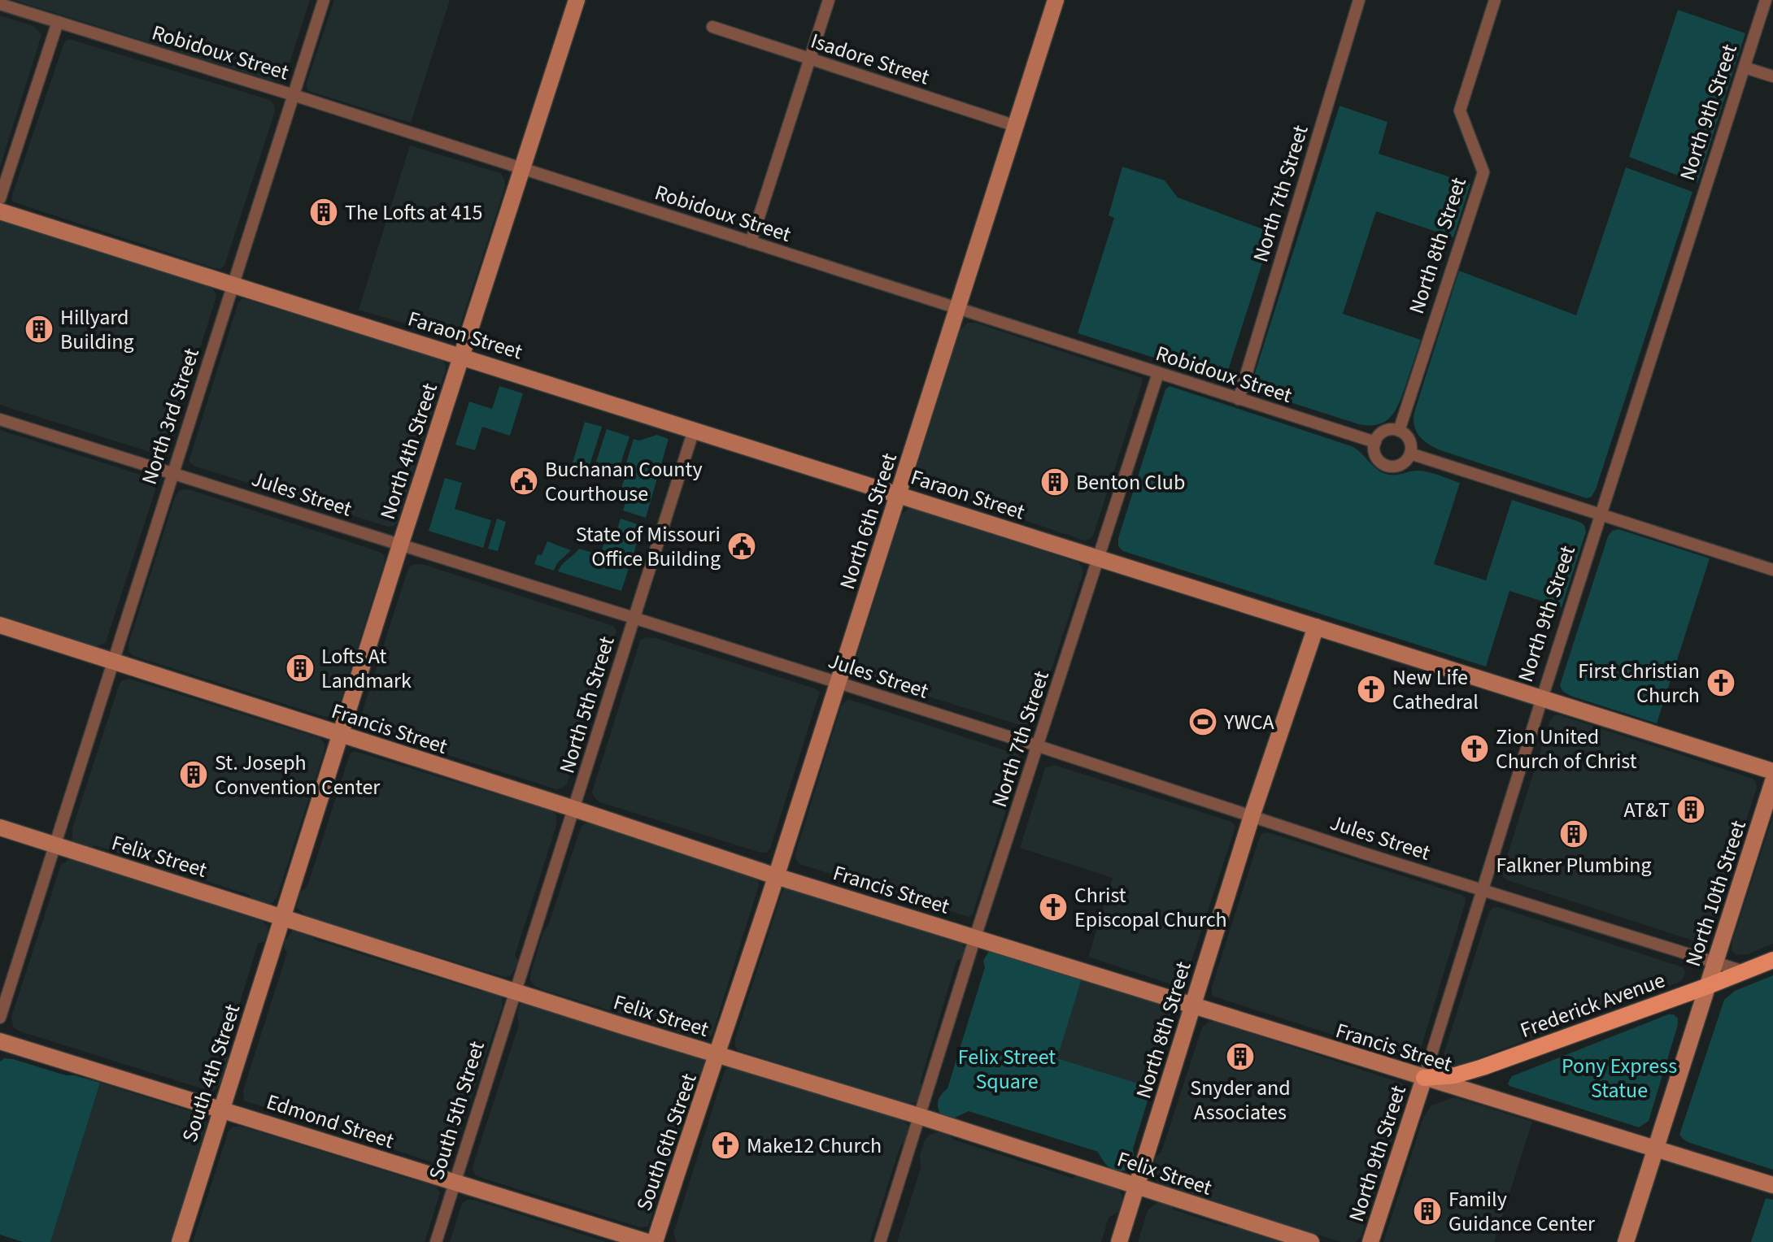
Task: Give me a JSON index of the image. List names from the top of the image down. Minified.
{"streets":{"main road":["North 9th Street","North 8th Street","Faraon Street","North 4th Street","North 6th Street","Francis Street","Felix Street","North 10th Street","Frederick Avenue","South 4th Street","Edmond Street","South 6th Street"],"street":["Robidoux Street","Isadore Street","North 7th Street","North 3rd Street","Jules Street","North 5th Street","South 5th Street"]},"crossings":[["Robidoux Street","North 7th Street"],["Robidoux Street","North 8th Street"],["Robidoux Street","North 3rd Street"],["Robidoux Street","North 4th Street"],["Robidoux Street","North 6th Street"],["Isadore Street","North 6th Street"],["North 9th Street","Faraon Street"],["North 9th Street","Jules Street"],["North 9th Street","Francis Street"],["North 9th Street","Frederick Avenue"],["North 7th Street","Faraon Street"],["North 7th Street","Jules Street"],["North 7th Street","Francis Street"],["North 7th Street","Felix Street"],["North 8th Street","Faraon Street"],["North 8th Street","Jules Street"],["North 8th Street","Francis Street"],["North 8th Street","Felix Street"],["Faraon Street","North 3rd Street"],["Faraon Street","North 4th Street"],["Faraon Street","North 6th Street"],["Faraon Street","North 5th Street"],["North 3rd Street","Jules Street"],["North 3rd Street","Francis Street"],["North 3rd Street","Felix Street"],["North 4th Street","Jules Street"],["North 4th Street","Francis Street"],["North 4th Street","Felix Street"],["North 4th Street","South 4th Street"],["Jules Street","North 6th Street"],["Jules Street","North 5th Street"],["Jules Street","North 10th Street"],["Jules Street","Frederick Avenue"],["North 6th Street","Francis Street"],["North 6th Street","Felix Street"],["North 6th Street","South 6th Street"],["North 5th Street","Francis Street"],["North 5th Street","Felix Street"],["North 5th Street","South 5th Street"],["Francis Street","North 10th Street"],["Francis Street","Frederick Avenue"],["Felix Street","South 4th Street"],["Felix Street","South 5th Street"],["Felix Street","South 6th Street"],["North 10th Street","Frederick Avenue"],["South 4th Street","Edmond Street"],["South 5th Street","Edmond Street"]],"parks":["Felix Street Square","Pony Express Statue"],"places":{"building":["The Lofts at 415","Hillyard Building","Benton Club","Lofts At Landmark","St. Joseph Convention Center","AT&T","Falkner Plumbing","Snyder and Associates","Family Guidance Center"],"public building":["Buchanan County Courthouse","State of Missouri Office Building"],"church":["First Christian Church","New Life Cathedral","Zion United Church of Christ","Christ Episcopal Church","Make12 Church"],"sports":["YWCA"]}}
